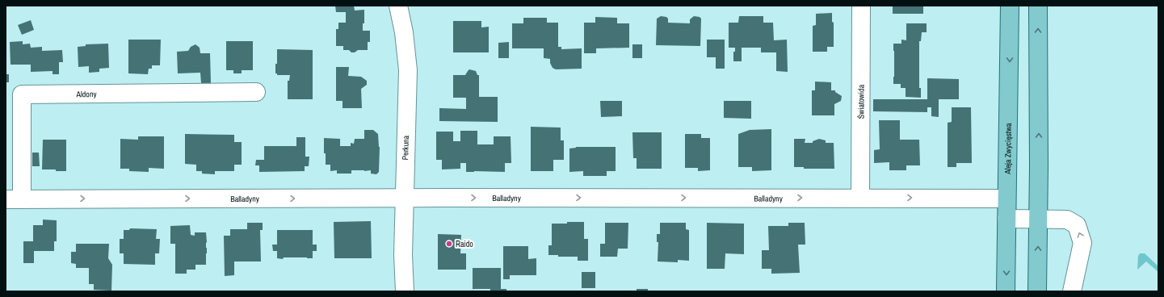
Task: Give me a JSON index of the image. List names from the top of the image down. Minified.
{"streets":{"main road":["Aleja Zwycięstwa"],"street":["Aldony","Światowida","Perkuna","Balladyny"]},"crossings":[["Aldony","Balladyny"],["Światowida","Balladyny"],["Perkuna","Balladyny"],["Aleja Zwycięstwa","Balladyny"]],"one_way":["Balladyny"],"places":["Raido"]}
